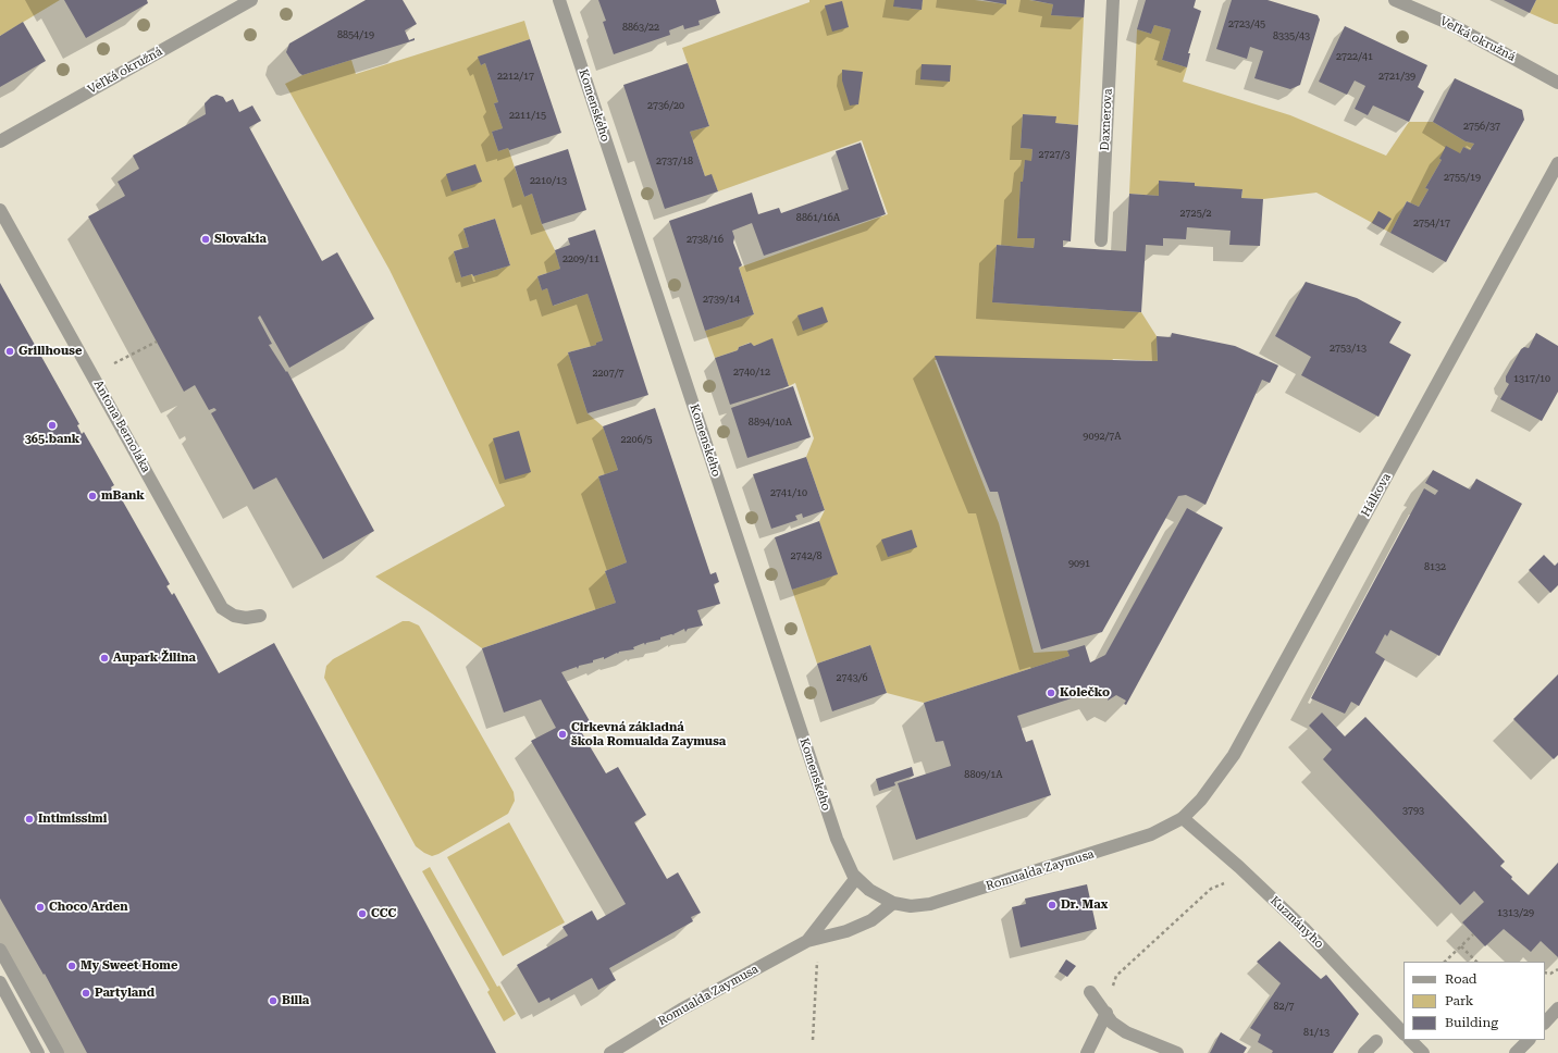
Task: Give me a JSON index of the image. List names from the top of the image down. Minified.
{"streets":{"street":["Veľká okružná","Komenského","Daxnerova","Antona Bernoláka","Hálkova","Romualda Zaymusa","Kuzmányho"]},"crossings":[["Komenského","Romualda Zaymusa"],["Hálkova","Romualda Zaymusa"],["Hálkova","Kuzmányho"],["Romualda Zaymusa","Kuzmányho"]],"places":["Slovakia","Grillhouse","365.bank","mBank","Aupark Žilina","Kolečko","Cirkevná základná škola Romualda Zaymusa","Intimissimi","Dr. Max","Choco Arden","CCC","My Sweet Home","Partyland","Billa"],"house_numbers":["2723/45","8863/22","8854/19","8335/43","2722/41","2212/17","2721/39","2736/20","2211/15","2756/37","2727/3","2737/18","2755/19","2210/13","2725/2","8861/16A","2754/17","2738/16","2209/11","2739/14","2753/13","2740/12","2207/7","1317/10","8894/10A","9092/7A","2206/5","2741/10","2742/8","9091","8132","2743/6","8809/1A","3793","1313/29","82/7","81/13"],"legend":["Road","Park","Building"]}
